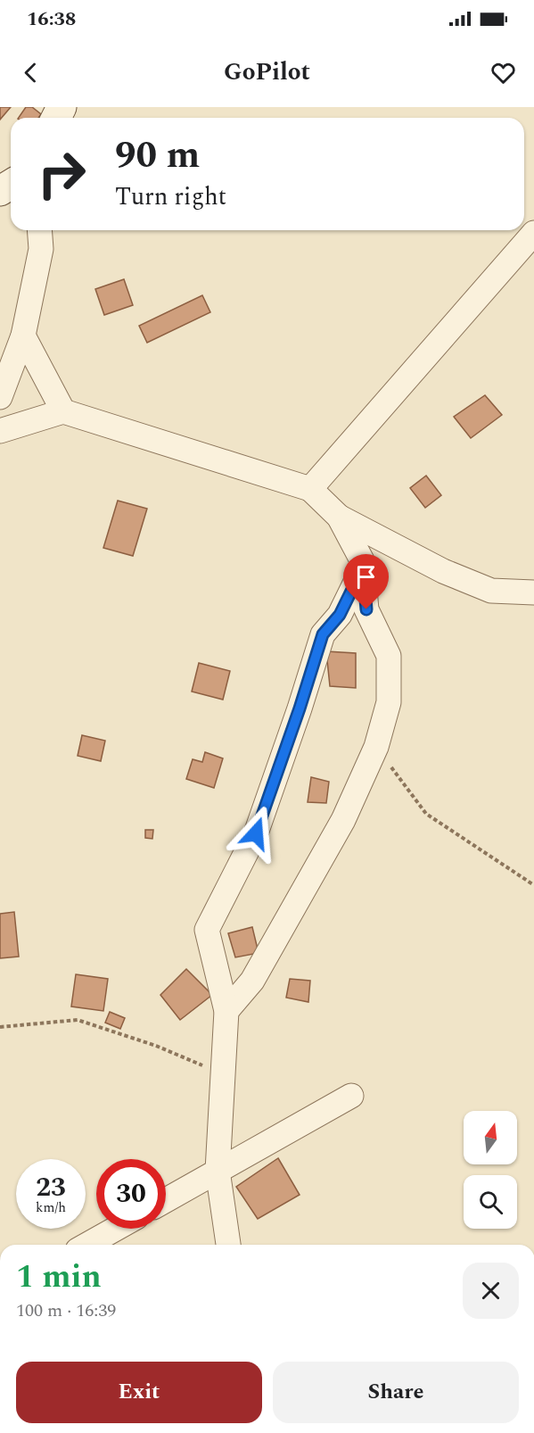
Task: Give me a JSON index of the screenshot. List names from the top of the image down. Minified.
{"north":"top","page":{"status":"16:38","header":"GoPilot","turn":["90 m","Turn right"],"speed":"23 km/h","limit":"30","heading":["1 min","100 m · 16:39"],"buttons":["Exit","Share"]}}
